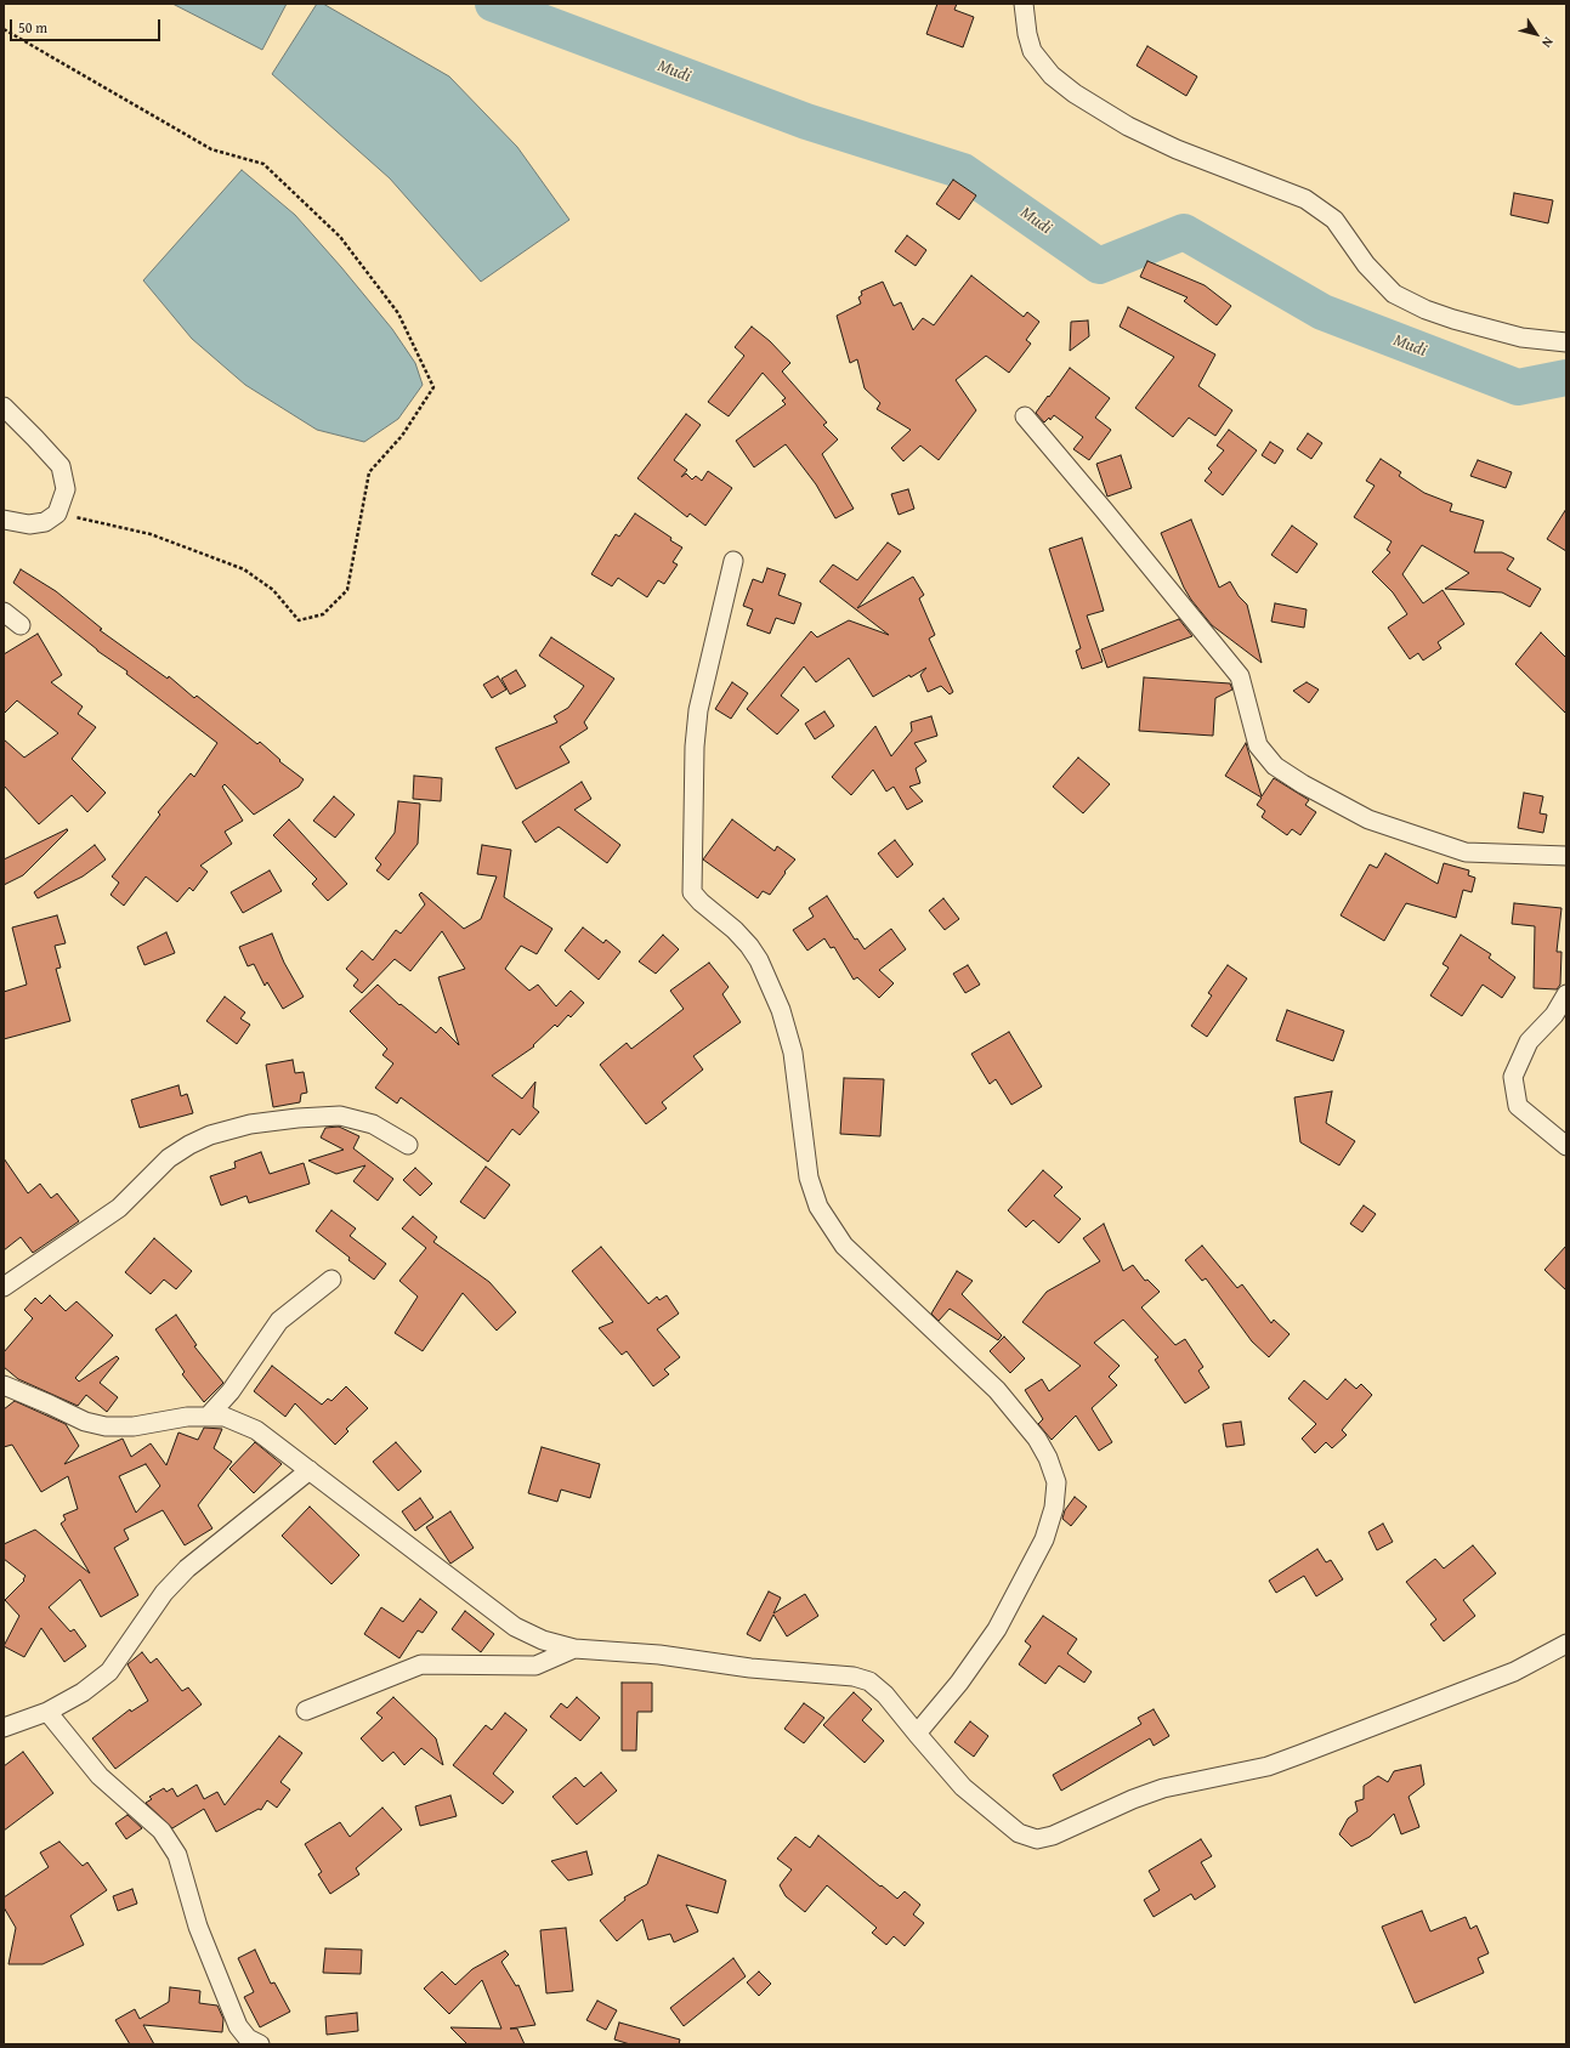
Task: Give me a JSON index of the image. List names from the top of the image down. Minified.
{"water":["Mudi"],"scale_bar":"50 m","north":"bottom right"}
